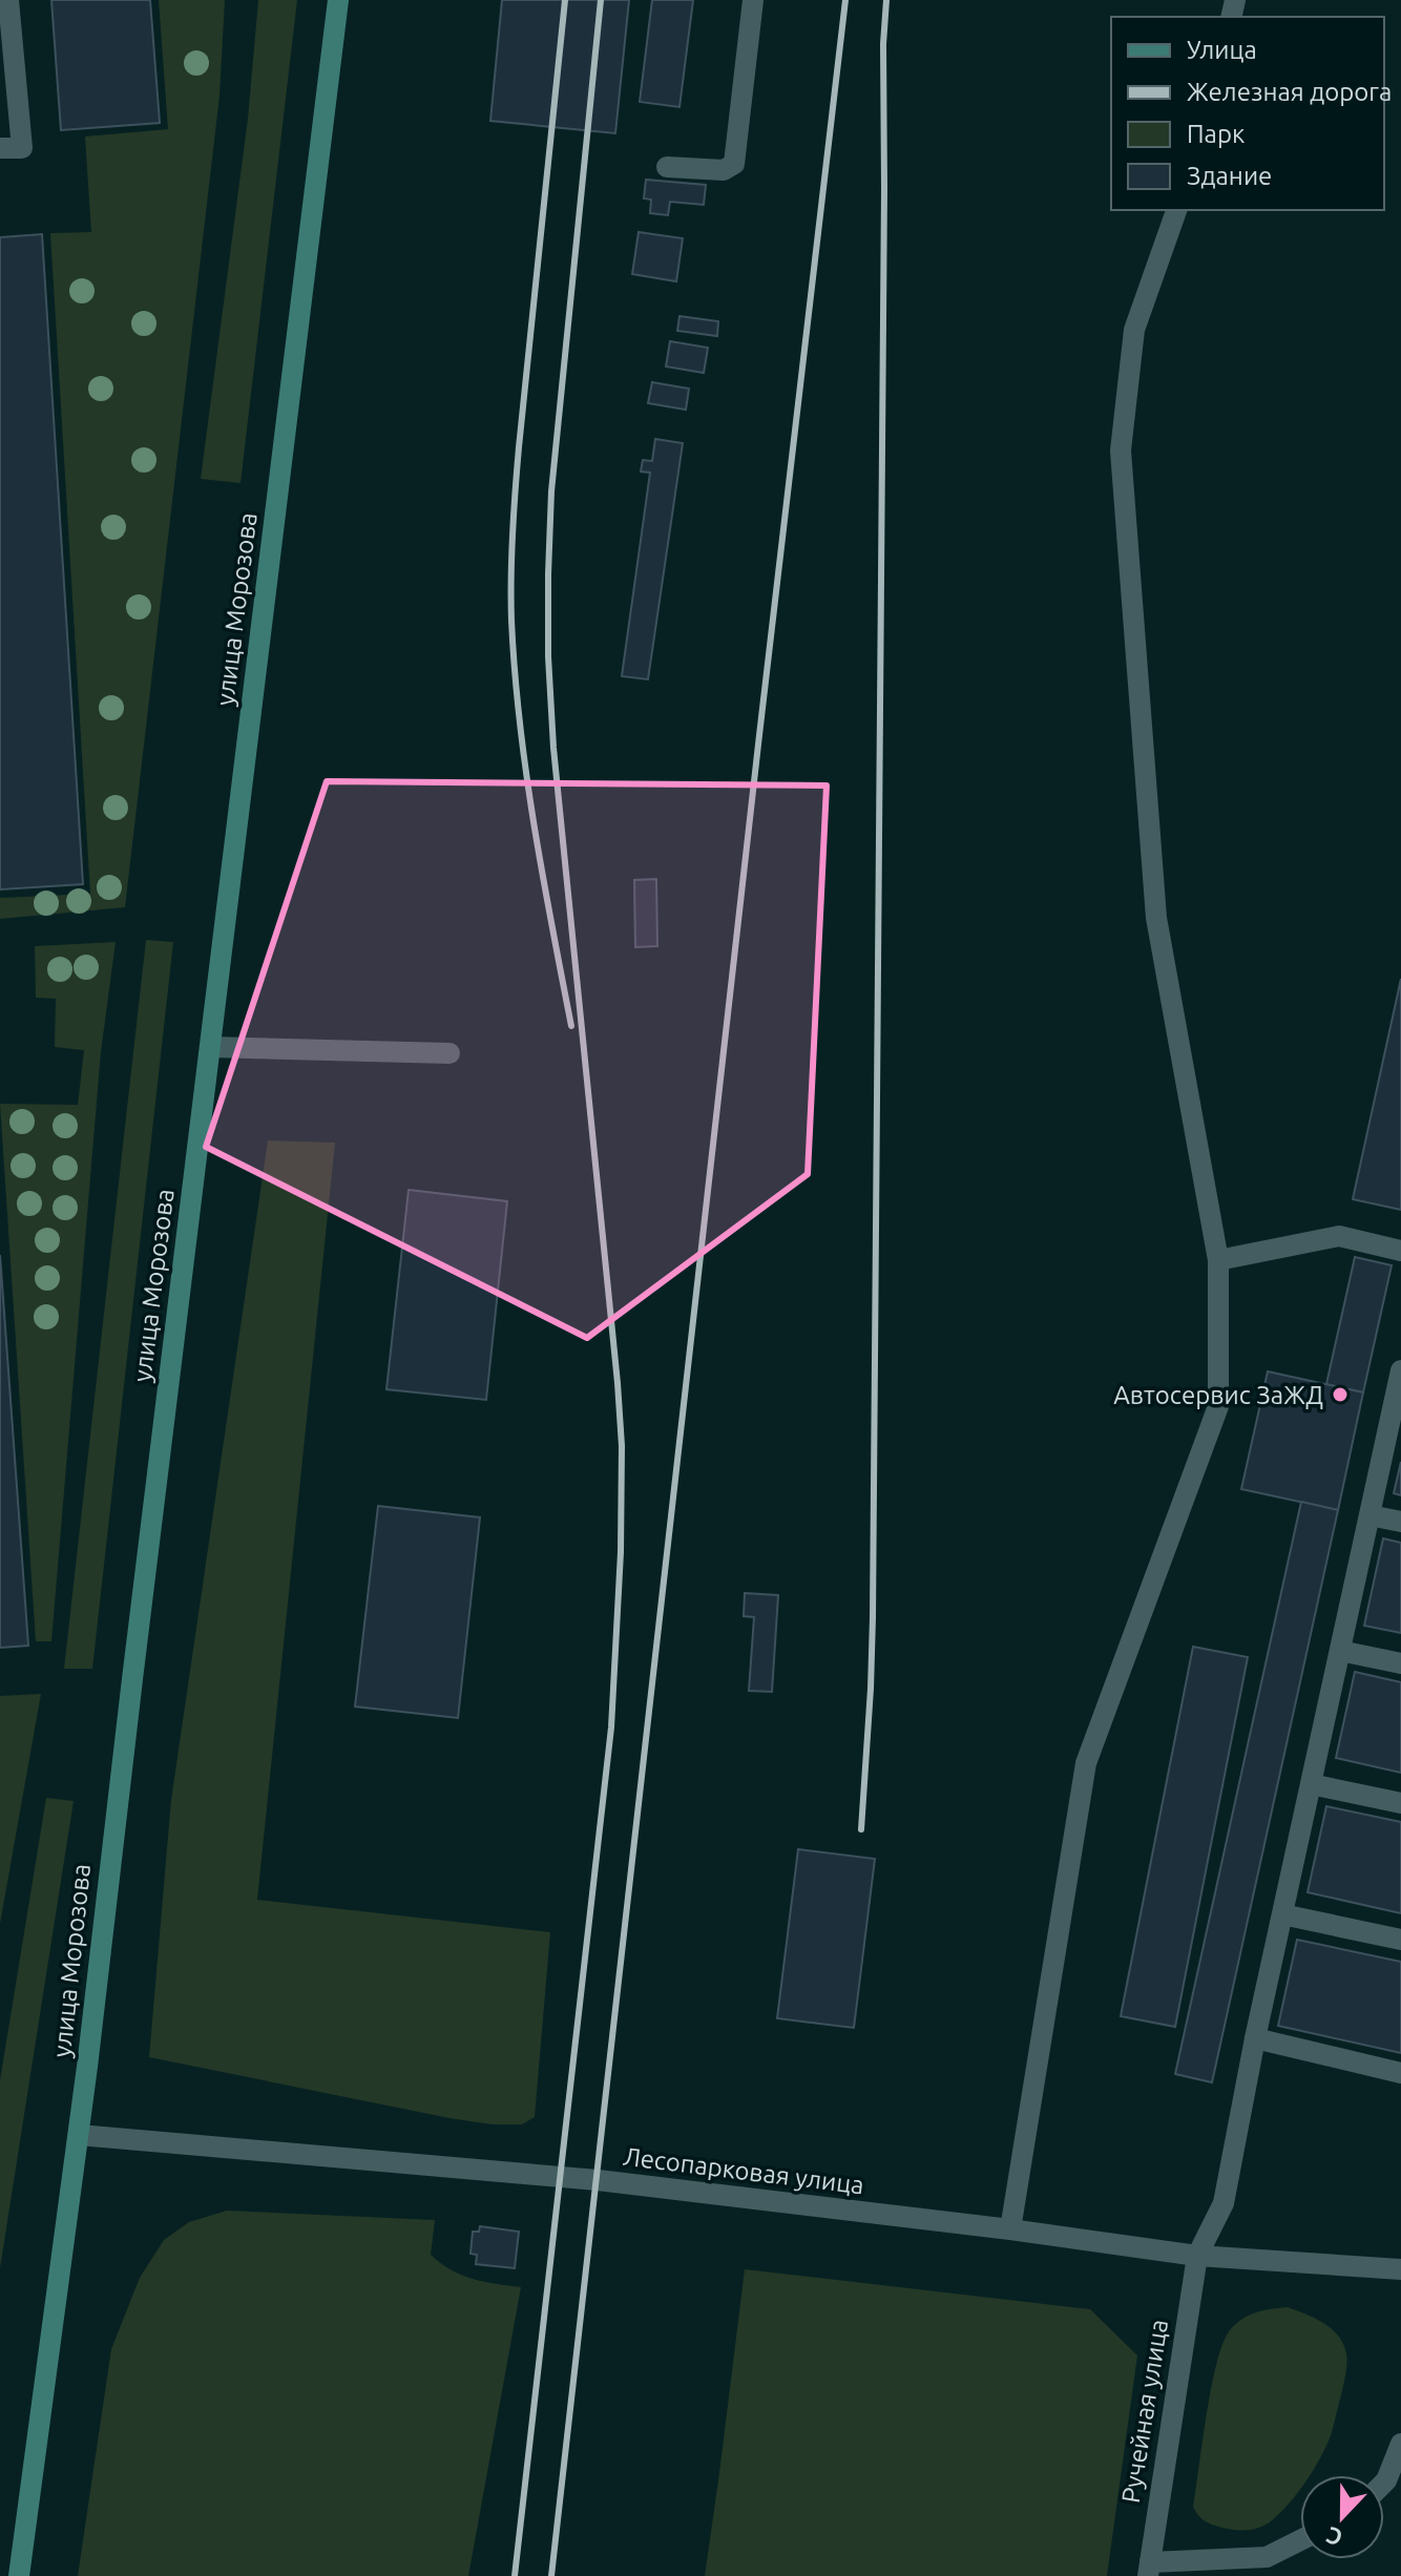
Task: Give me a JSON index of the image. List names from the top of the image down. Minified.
{"streets":{"main road":["улица Морозова"],"street":["Лесопарковая улица","Ручейная улица"]},"crossings":[["улица Морозова","Лесопарковая улица"],["Лесопарковая улица","Ручейная улица"]],"places":["Автосервис ЗаЖД"],"legend":["Улица","Железная дорога","Парк","Здание"],"north":"bottom"}
